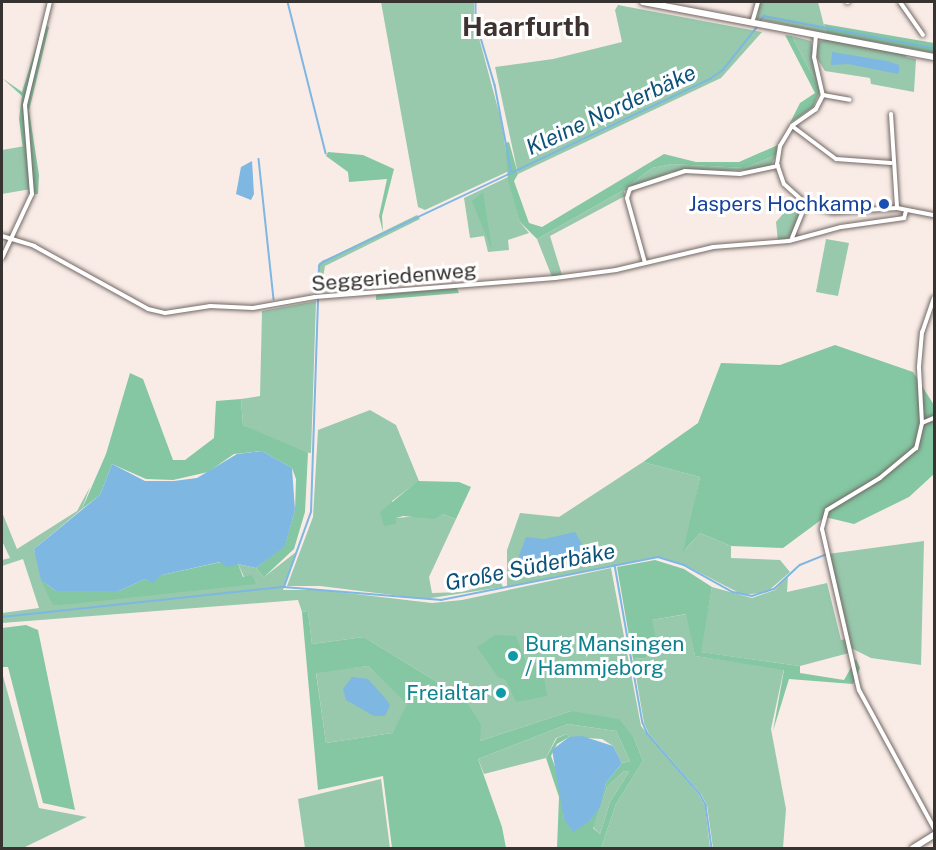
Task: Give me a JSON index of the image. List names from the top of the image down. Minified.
{"streets":{"street":["Seggeriedenweg"]},"districts":["Haarfurth"],"water":["Kleine Norderbäke","Große Süderbäke"],"places":["Jaspers Hochkamp","Burg Mansingen / Hammjeborg","Freialtar"]}
